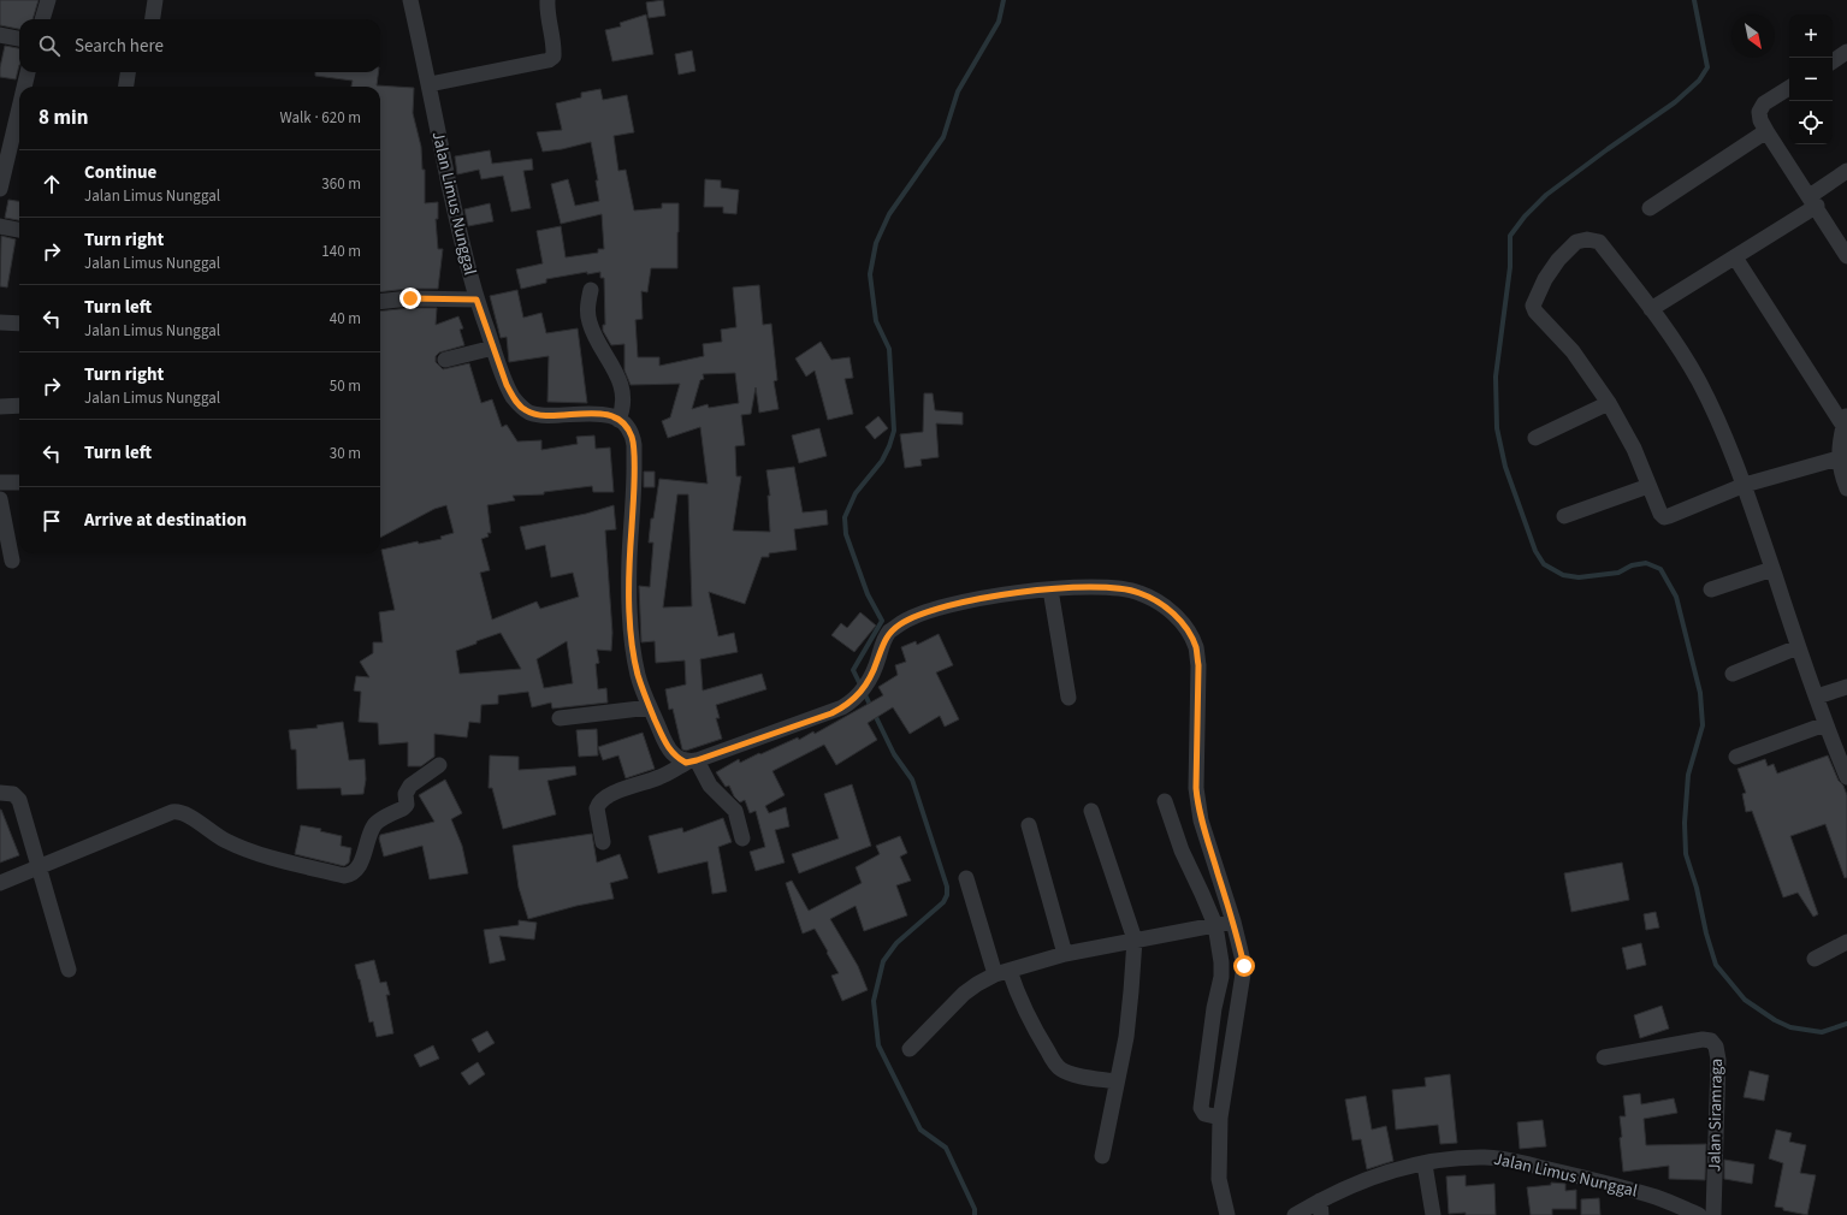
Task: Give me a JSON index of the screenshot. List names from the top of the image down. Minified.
{"streets":{"street":["Jalan Limus Nunggal","Jalan Siramraga"]},"north":"bottom right","page":{"map_buttons":["+","−"],"search":"Search here","heading":["8 min","Walk · 620 m"],"list":[["Continue","Jalan Limus Nunggal","360 m"],["Turn right","Jalan Limus Nunggal","140 m"],["Turn left","Jalan Limus Nunggal","40 m"],["Turn right","Jalan Limus Nunggal","50 m"],["Turn left","30 m"],"Arrive at destination"]}}
